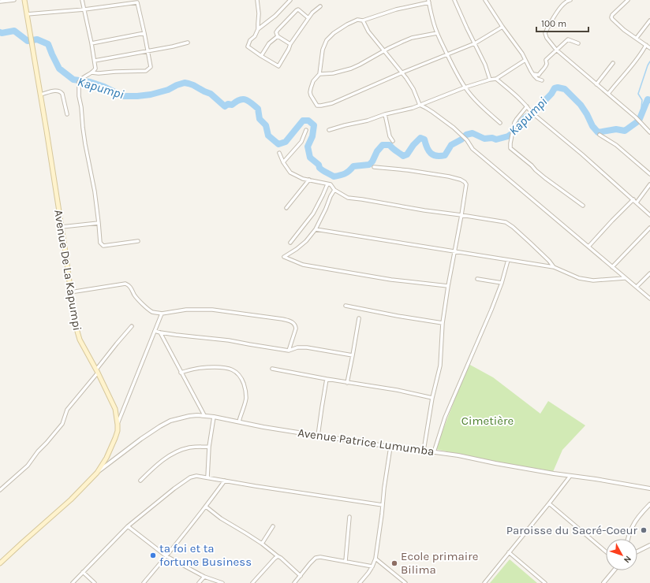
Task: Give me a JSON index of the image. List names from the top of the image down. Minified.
{"streets":{"main road":["Avenue De La Kapumpi"],"street":["Avenue Patrice Lumumba"]},"crossings":[["Avenue De La Kapumpi","Avenue Patrice Lumumba"]],"water":["Kapumpi"],"parks":["Cimetière"],"places":["Paroisse du Sacré-Coeur","ta foi et ta fortune Business","Ecole primaire Bilima"],"scale_bar":"100 m","north":"bottom right"}
